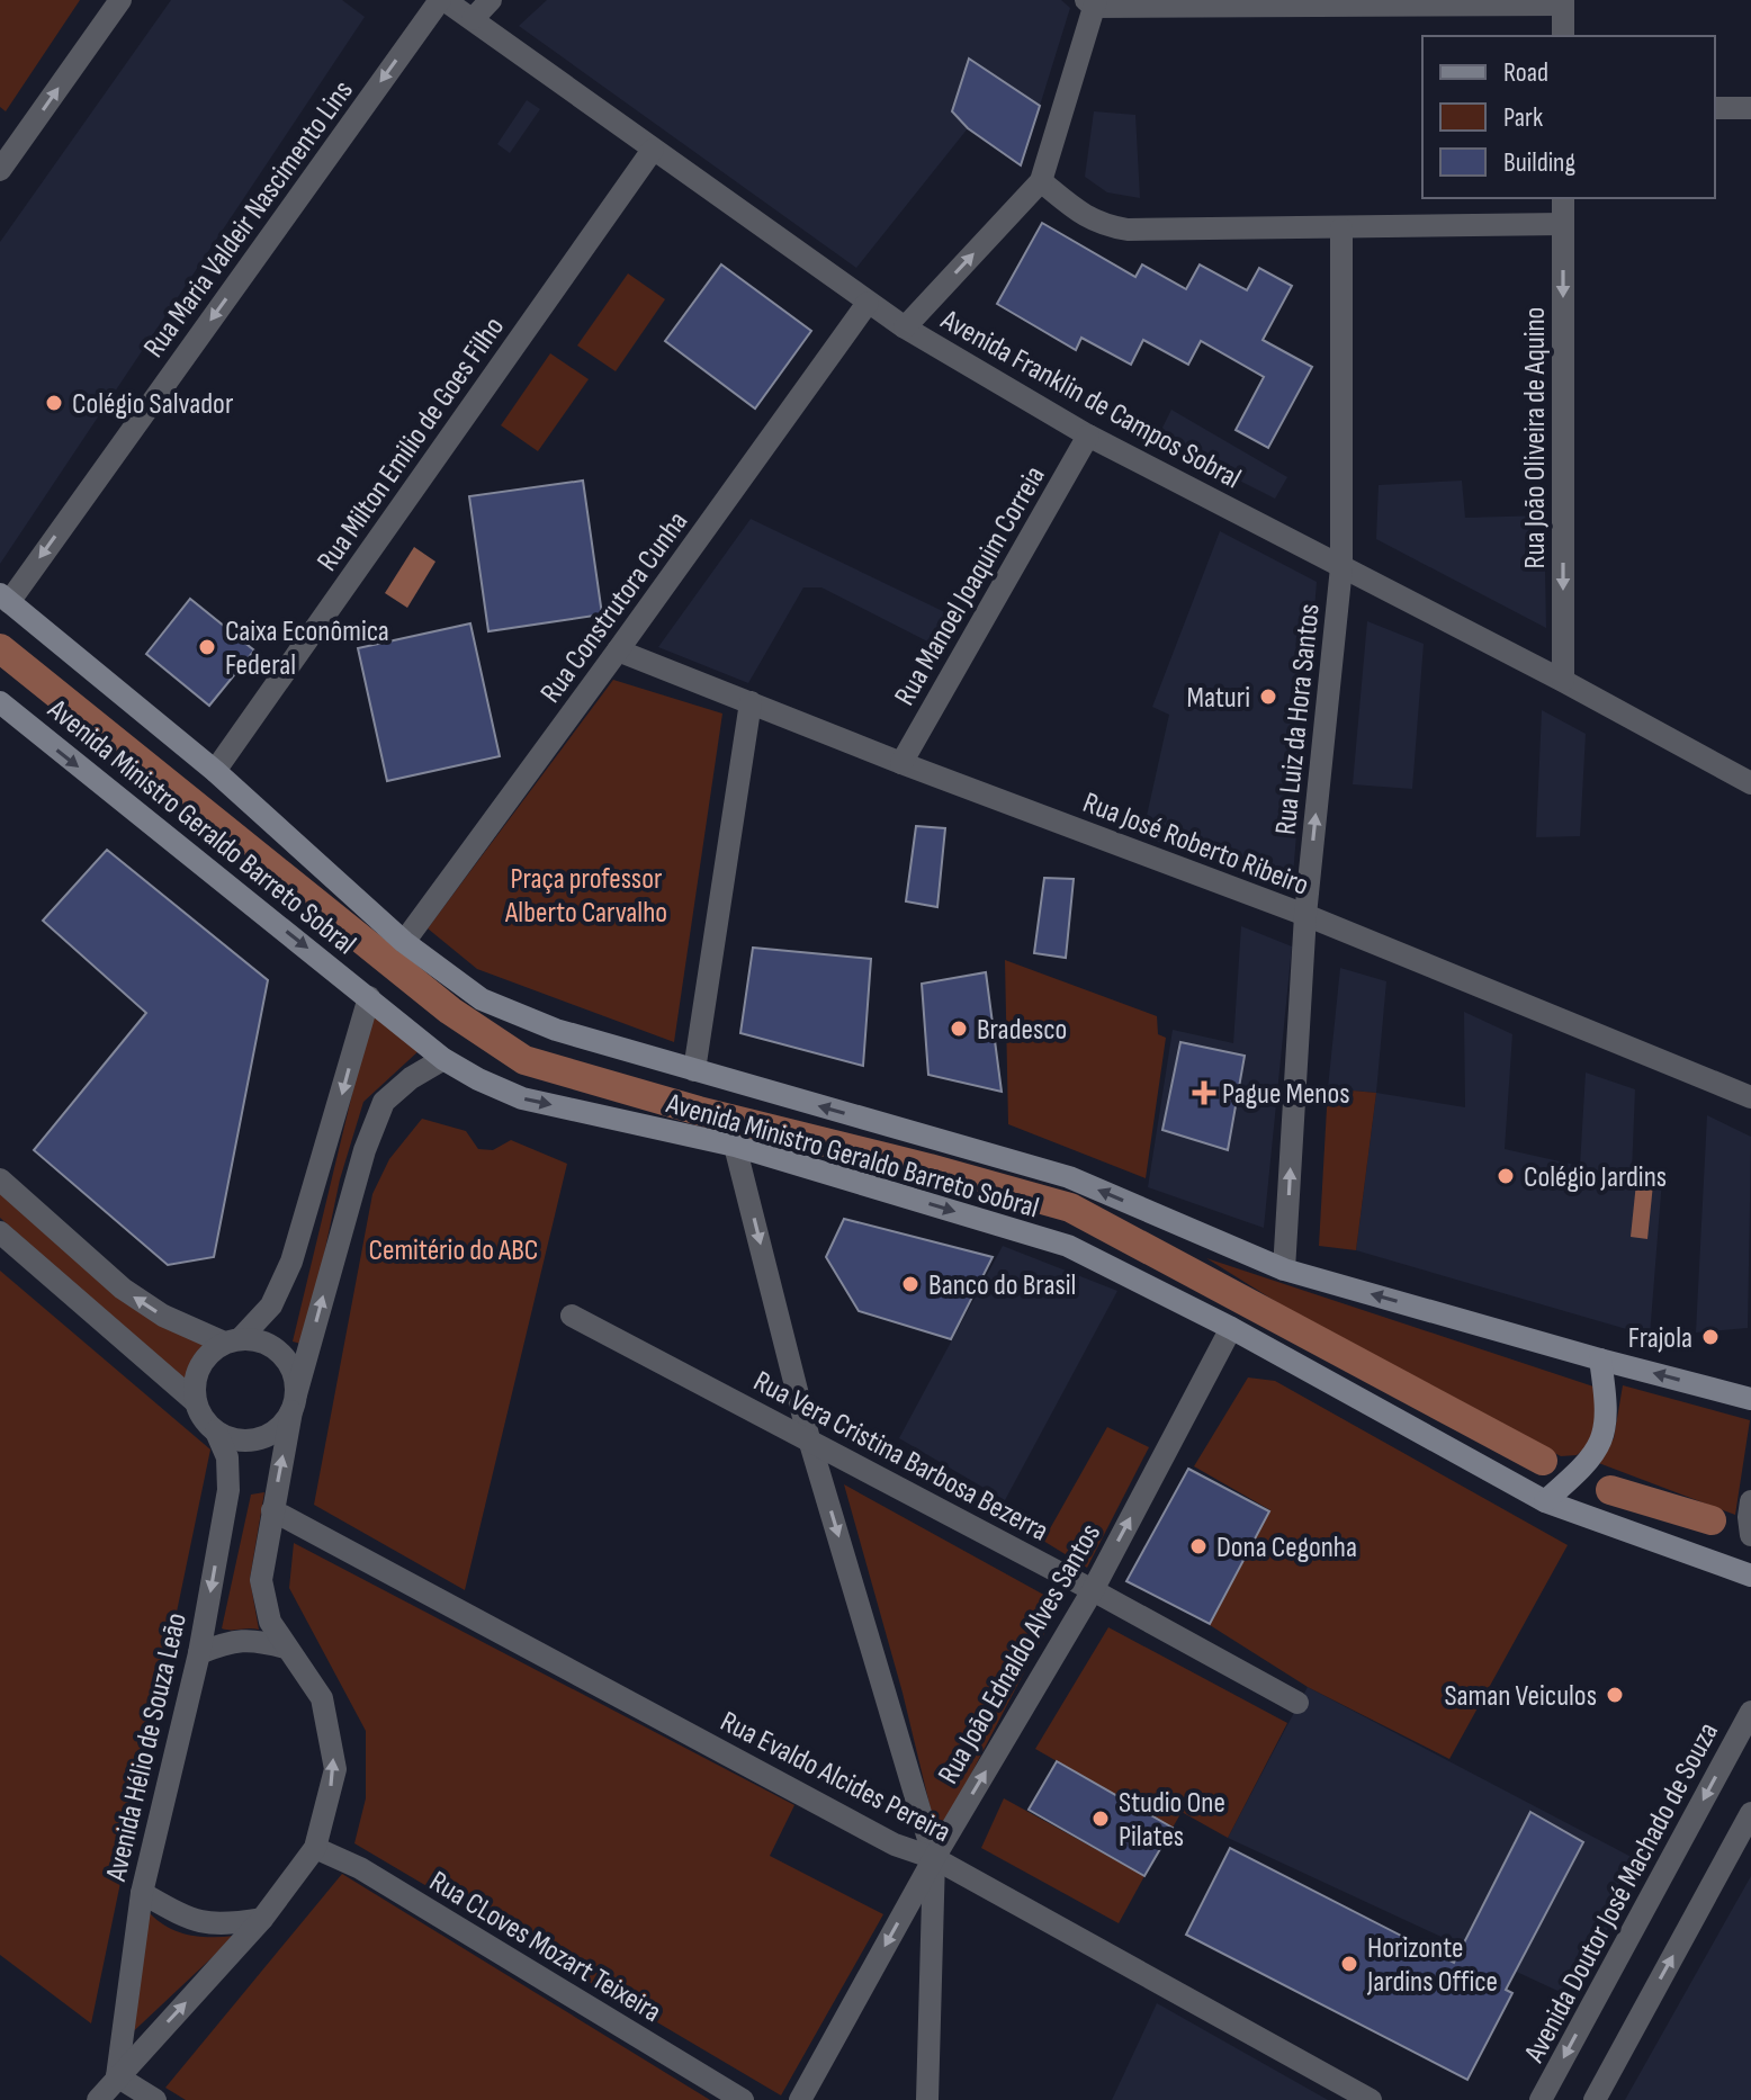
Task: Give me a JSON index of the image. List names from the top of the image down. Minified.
{"streets":{"main road":["Avenida Ministro Geraldo Barreto Sobral"],"street":["Rua Maria Valdeir Nascimento Lins","Avenida Franklin de Campos Sobral","Rua João Oliveira de Aquino","Rua Milton Emilio de Goes Filho","Rua Manoel Joaquim Correia","Rua Construtora Cunha","Rua Luiz da Hora Santos","Rua José Roberto Ribeiro","Rua Vera Cristina Barbosa Bezerra","Rua João Ednaldo Alves Santos","Avenida Hélio de Souza Leão","Rua Evaldo Alcides Pereira","Avenida Doutor José Machado de Souza","Rua CLoves Mozart Teixeira"]},"crossings":[["Rua Maria Valdeir Nascimento Lins","Avenida Franklin de Campos Sobral"],["Rua Maria Valdeir Nascimento Lins","Avenida Ministro Geraldo Barreto Sobral"],["Avenida Franklin de Campos Sobral","Rua João Oliveira de Aquino"],["Avenida Franklin de Campos Sobral","Rua Milton Emilio de Goes Filho"],["Avenida Franklin de Campos Sobral","Rua Manoel Joaquim Correia"],["Avenida Franklin de Campos Sobral","Rua Construtora Cunha"],["Avenida Franklin de Campos Sobral","Rua Luiz da Hora Santos"],["Rua Milton Emilio de Goes Filho","Avenida Ministro Geraldo Barreto Sobral"],["Rua Manoel Joaquim Correia","Rua José Roberto Ribeiro"],["Rua Construtora Cunha","Avenida Ministro Geraldo Barreto Sobral"],["Rua Construtora Cunha","Rua José Roberto Ribeiro"],["Rua Luiz da Hora Santos","Avenida Ministro Geraldo Barreto Sobral"],["Rua Luiz da Hora Santos","Rua José Roberto Ribeiro"],["Avenida Ministro Geraldo Barreto Sobral","Rua João Ednaldo Alves Santos"],["Rua Vera Cristina Barbosa Bezerra","Rua João Ednaldo Alves Santos"],["Rua João Ednaldo Alves Santos","Rua Evaldo Alcides Pereira"]],"one_way":["Rua Maria Valdeir Nascimento Lins","Rua João Oliveira de Aquino","Rua Luiz da Hora Santos"],"parks":["Praça professor Alberto Carvalho","Cemitério do ABC"],"places":{"other":["Colégio Salvador","Caixa Econômica Federal","Maturi","Bradesco","Colégio Jardins","Banco do Brasil","Frajola","Dona Cegonha","Saman Veiculos","Studio One Pilates","Horizonte Jardins Office"],"health":["Pague Menos"]},"legend":["Road","Park","Building"]}
